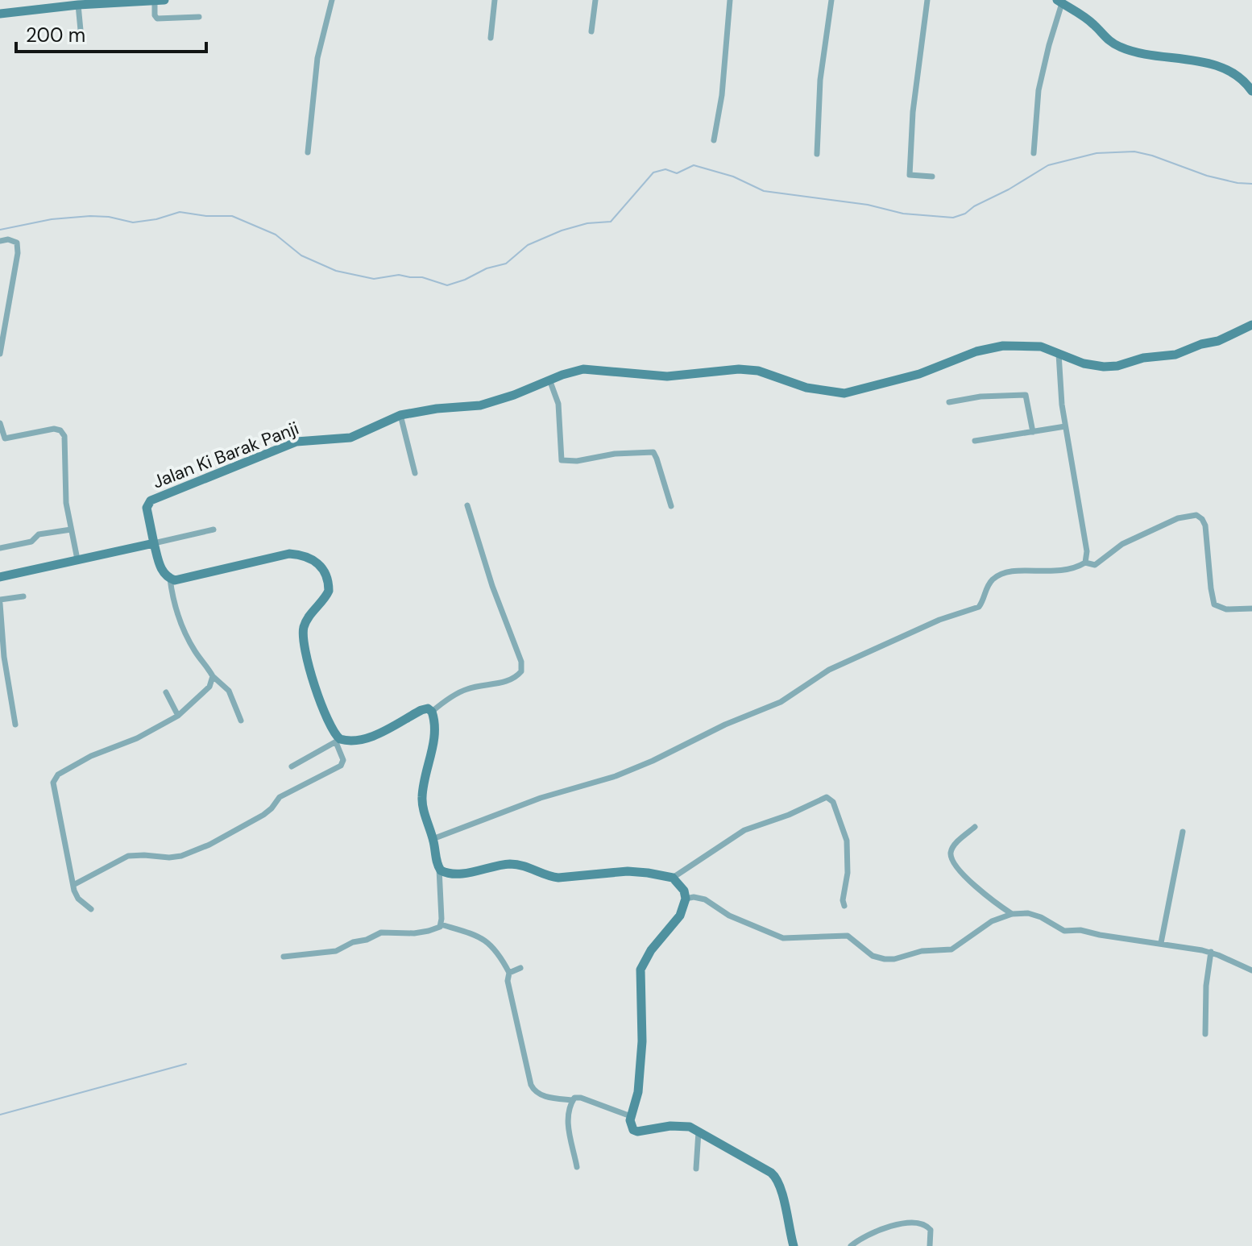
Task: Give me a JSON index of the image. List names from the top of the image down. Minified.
{"streets":{"street":["Jalan Ki Barak Panji"]},"scale_bar":"200 m"}
